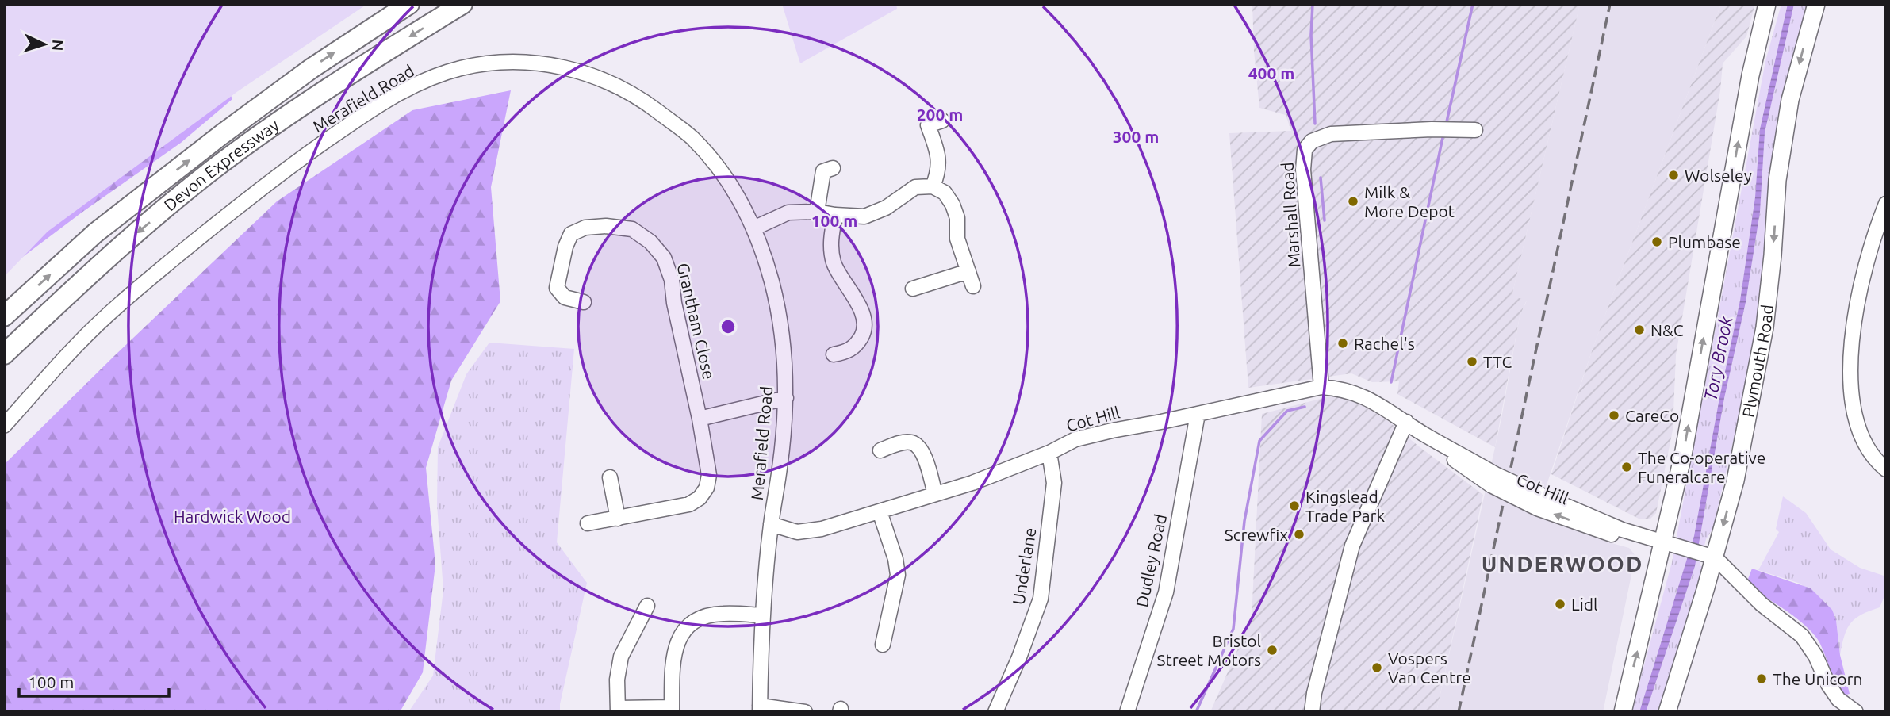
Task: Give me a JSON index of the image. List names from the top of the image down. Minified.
{"streets":{"highway":["Devon Expressway"],"main road":["Plymouth Road"],"street":["Merafield Road","Marshall Road","Grantham Close","Cot Hill","Dudley Road","Underlane"]},"crossings":[["Merafield Road","Cot Hill"],["Marshall Road","Cot Hill"],["Plymouth Road","Cot Hill"],["Cot Hill","Dudley Road"],["Cot Hill","Underlane"]],"districts":["UNDERWOOD"],"water":["Tory Brook"],"parks":["Hardwick Wood"],"places":["Wolseley","Milk & More Depot","Plumbase","N&C","Rachel's","TTC","CareCo","The Co-operative Funeralcare","Kingslead Trade Park","Screwfix","Lidl","Bristol Street Motors","Vospers Van Centre","The Unicorn"],"scale_bar":"100 m","north":"right","rings":["400 m","200 m","300 m","100 m"]}
